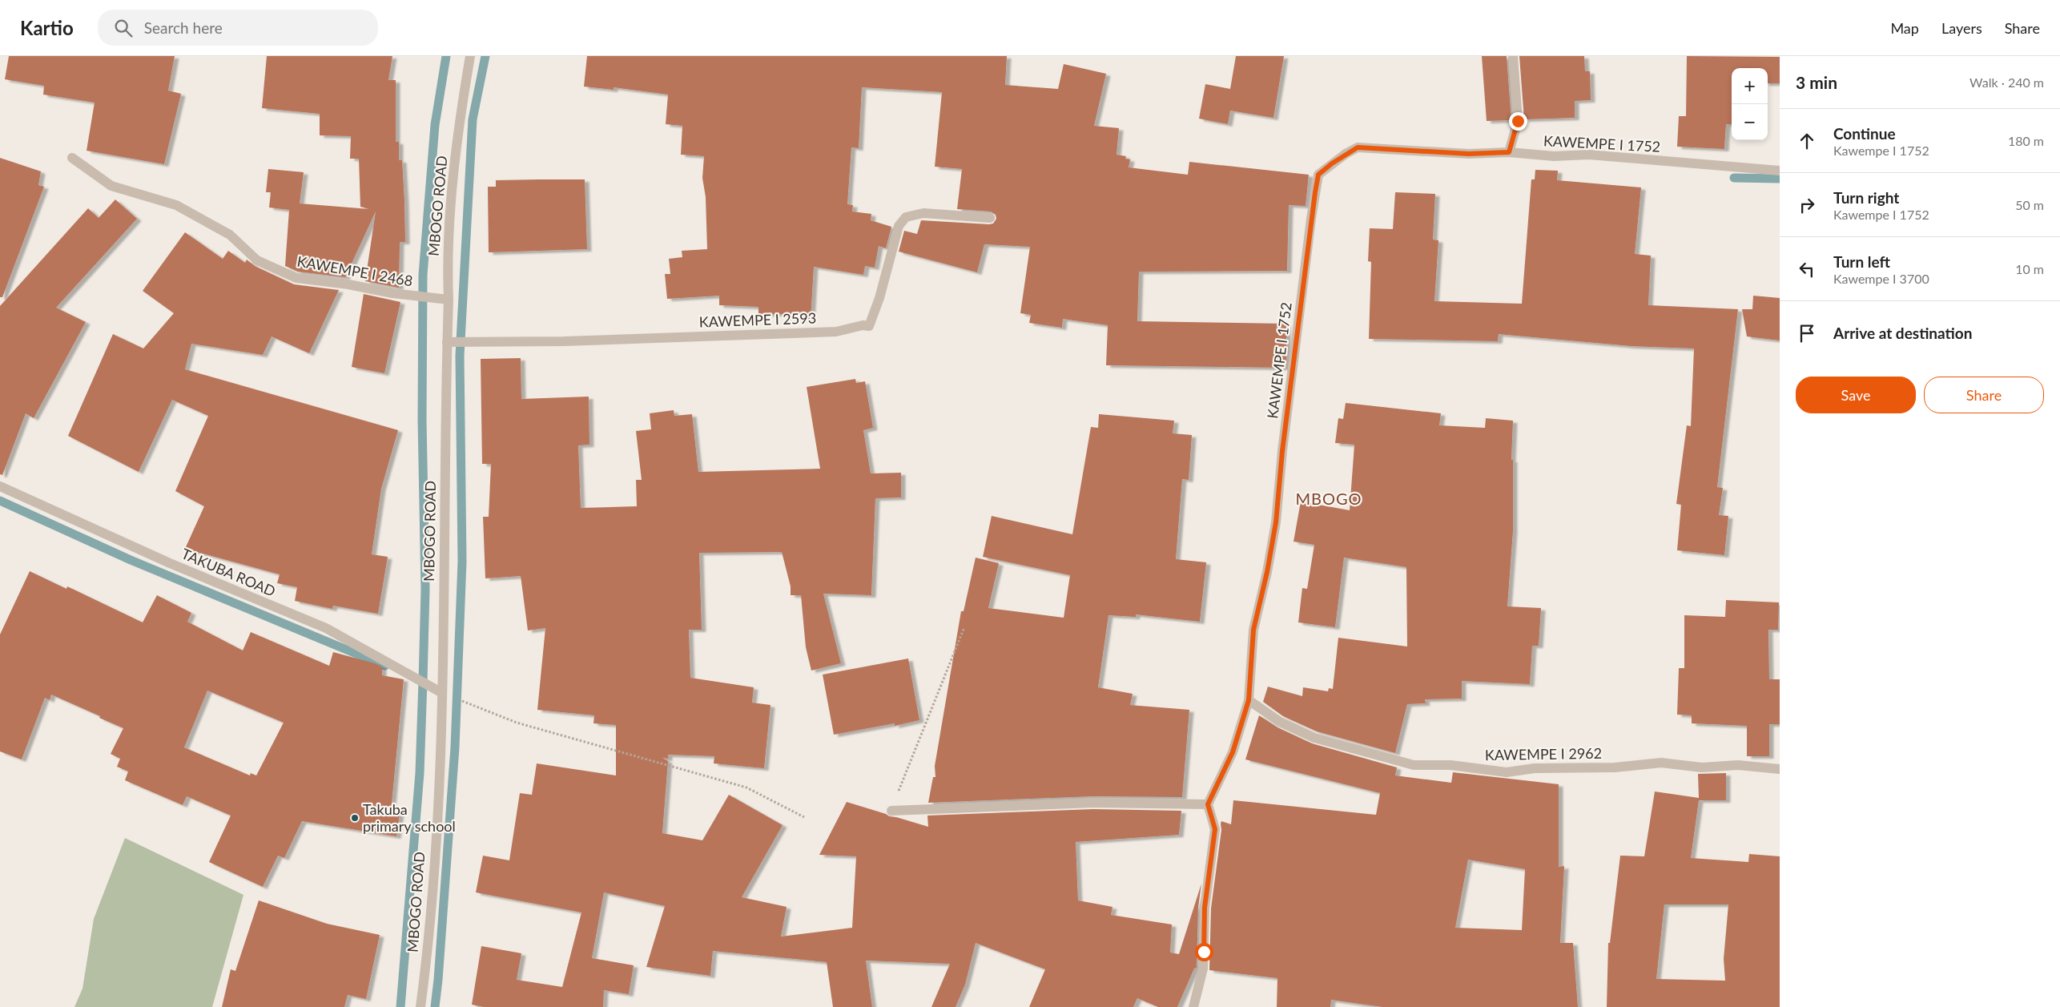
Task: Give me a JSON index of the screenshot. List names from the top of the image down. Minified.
{"streets":{"street":["KAWEMPE I 1752","MBOGO ROAD","KAWEMPE I 2468","KAWEMPE I 2593","TAKUBA ROAD","KAWEMPE I 2962"]},"crossings":[["KAWEMPE I 1752","KAWEMPE I 2962"],["MBOGO ROAD","KAWEMPE I 2468"],["MBOGO ROAD","KAWEMPE I 2593"],["MBOGO ROAD","TAKUBA ROAD"]],"districts":["MBOGO"],"places":["Takuba primary school"],"page":{"header":"Kartio","search":"Search here","nav":["Map","Layers","Share"],"heading":["3 min","Walk · 240 m"],"map_buttons":["+","−"],"list":[["Continue","Kawempe I 1752","180 m"],["Turn right","Kawempe I 1752","50 m"],["Turn left","Kawempe I 3700","10 m"],"Arrive at destination"],"buttons":["Save","Share"]}}
